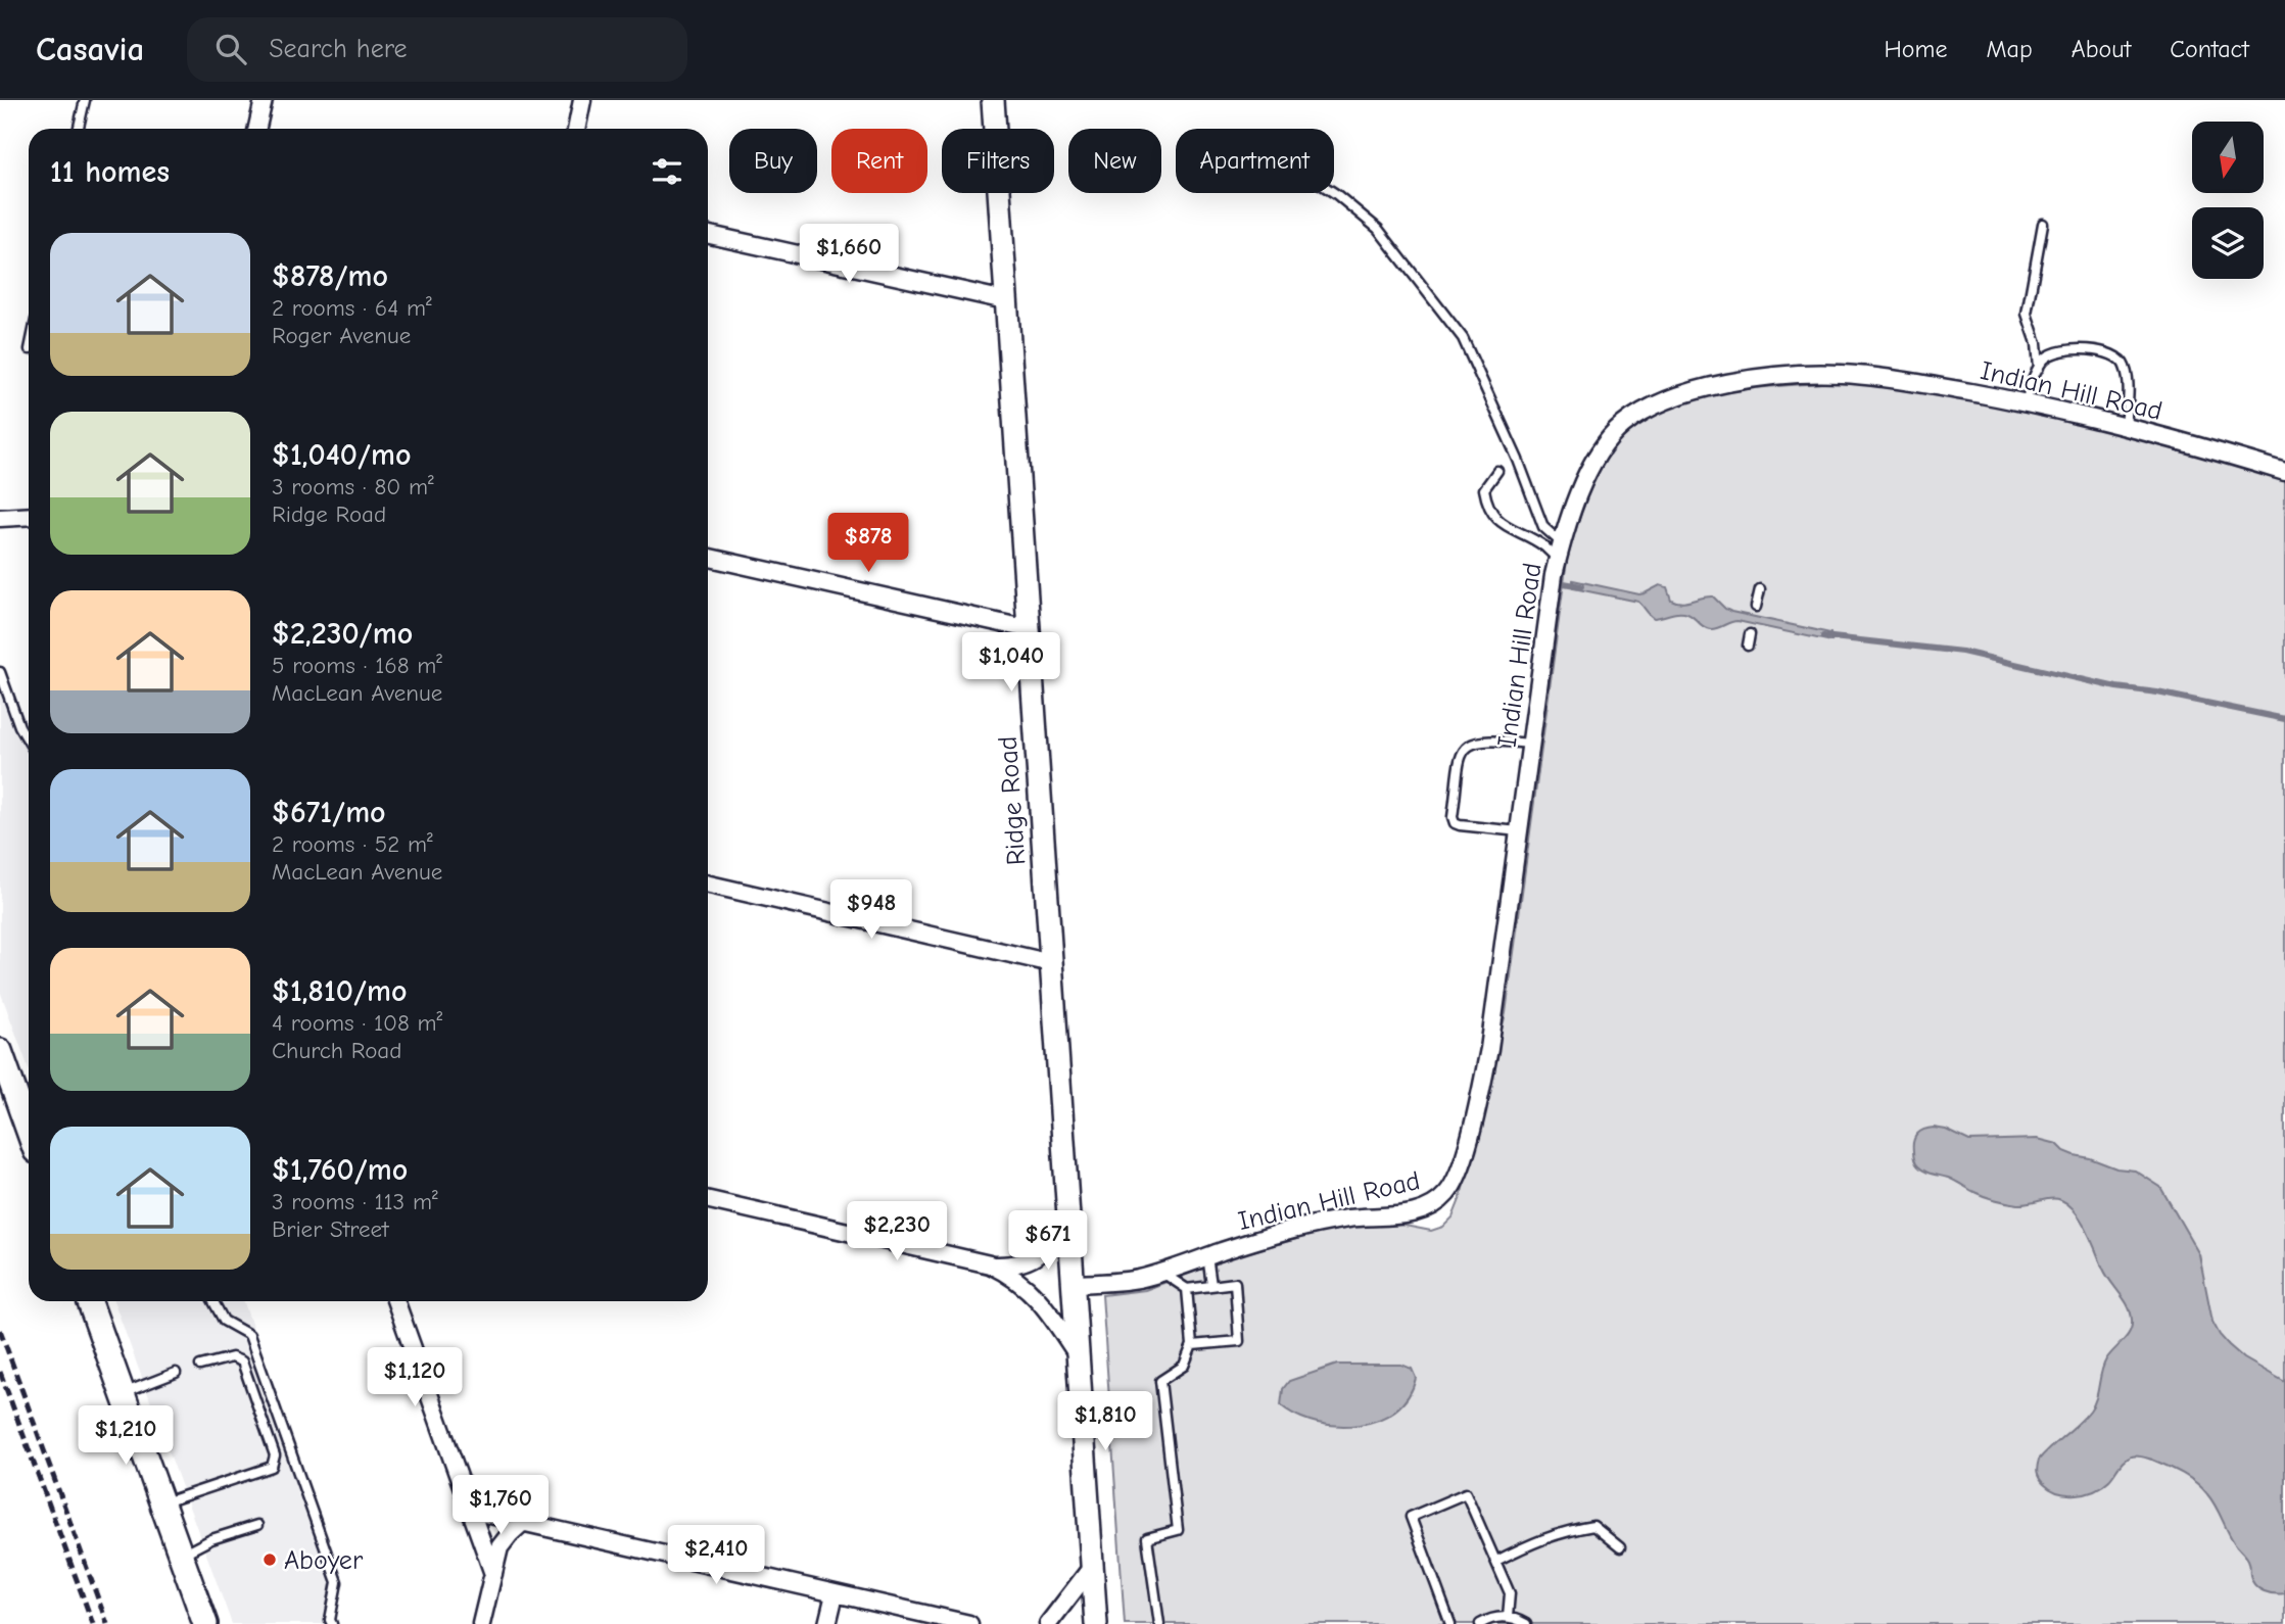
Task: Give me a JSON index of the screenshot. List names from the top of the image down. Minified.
{"streets":{"street":["Indian Hill Road","Ridge Road"]},"crossings":[["Indian Hill Road","Ridge Road"]],"places":["Aboyer"],"north":"bottom","page":{"header":"Casavia","search":"Search here","nav":["Home","Map","About","Contact"],"chip":["Buy","Rent","Filters","New","Apartment"],"heading":"11 homes","list":[{"name":"$878/mo","note":"2 rooms · 64 m² · Roger Avenue"},{"name":"$1,040/mo","note":"3 rooms · 80 m² · Ridge Road"},{"name":"$2,230/mo","note":"5 rooms · 168 m² · MacLean Avenue"},{"name":"$671/mo","note":"2 rooms · 52 m² · MacLean Avenue"},{"name":"$1,810/mo","note":"4 rooms · 108 m² · Church Road"},{"name":"$1,760/mo","note":"3 rooms · 113 m² · Brier Street"}],"price":["$1,660","$878","$1,040","$948","$2,230","$671","$1,120","$1,810","$1,210","$1,760","$2,410"]}}
